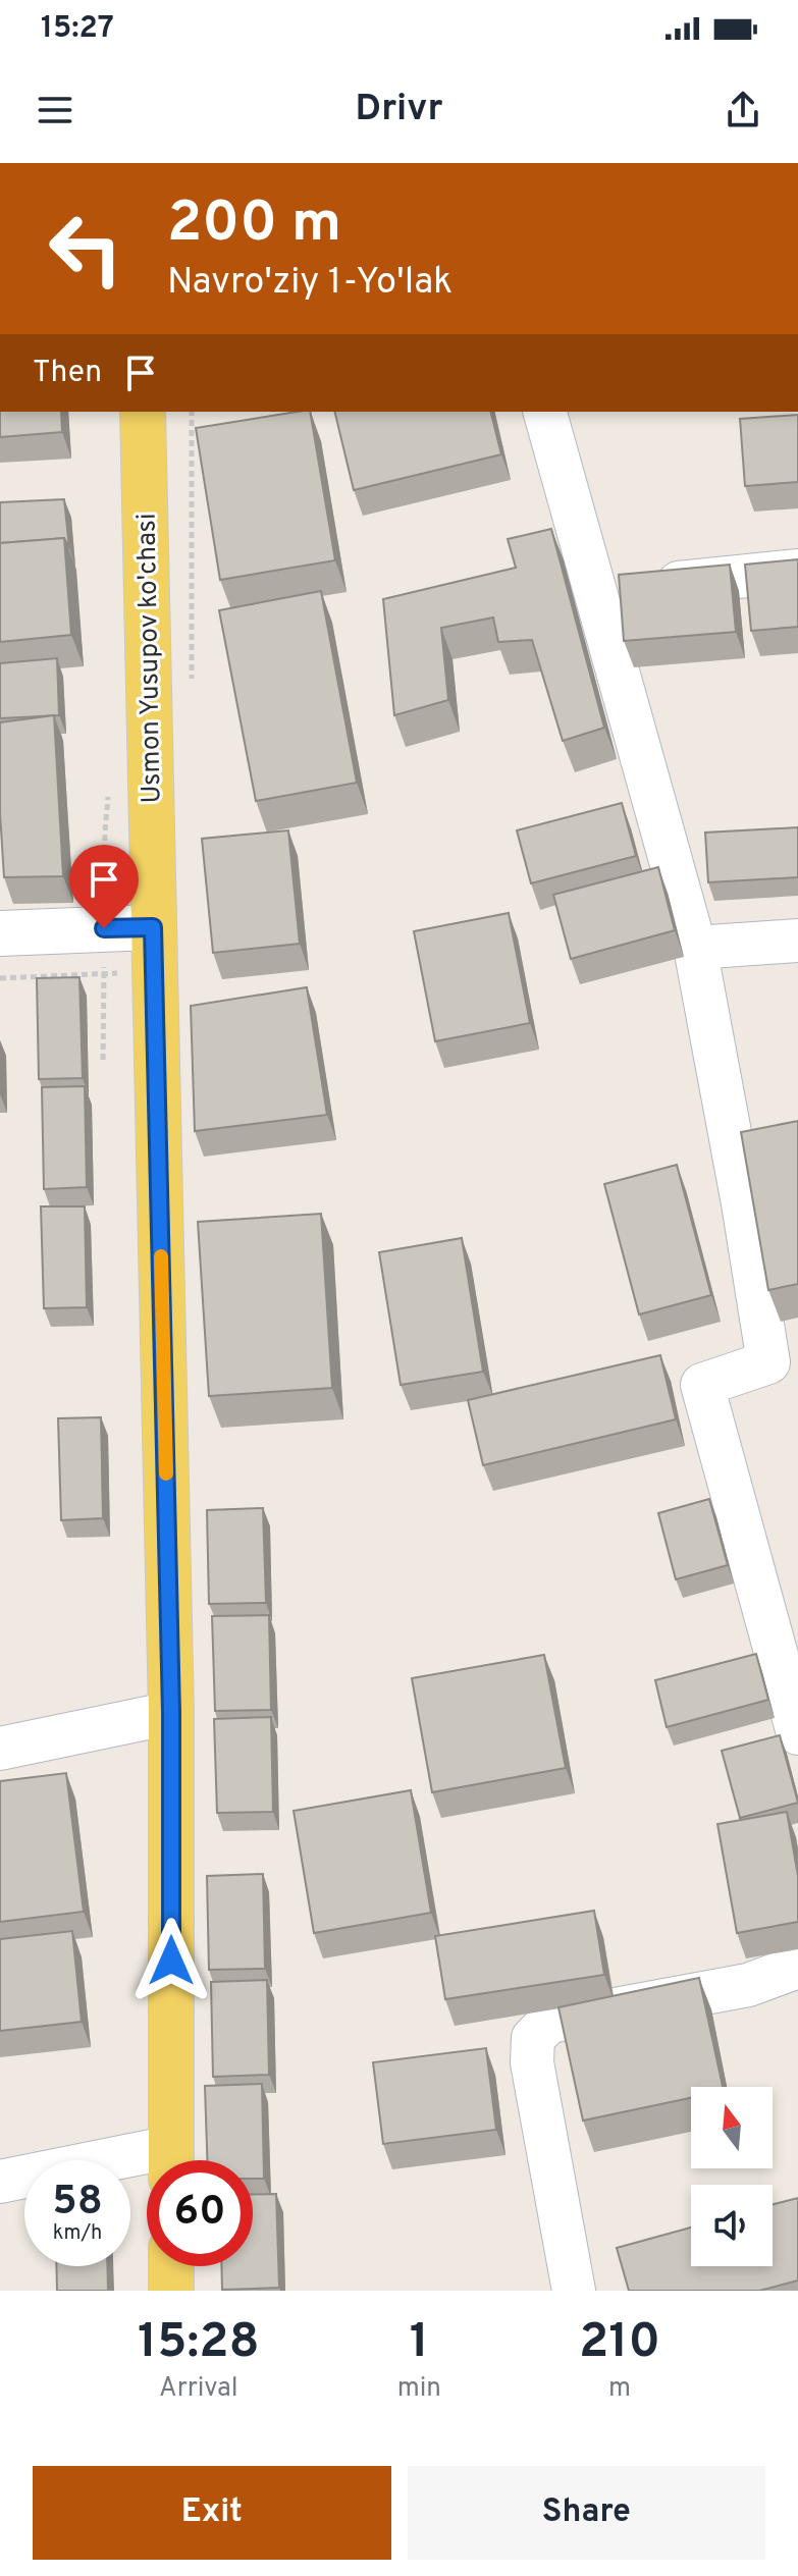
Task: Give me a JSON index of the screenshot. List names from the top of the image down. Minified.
{"streets":{"main road":["Usmon Yusupov ko'chasi"]},"north":"top","page":{"status":"15:27","header":"Drivr","turn":["200 m","Navro'ziy 1-Yo'lak"],"then":"Then","speed":"58 km/h","limit":"60","eta":["15:28","Arrival","1","min","210","m"],"buttons":["Exit","Share"]}}
